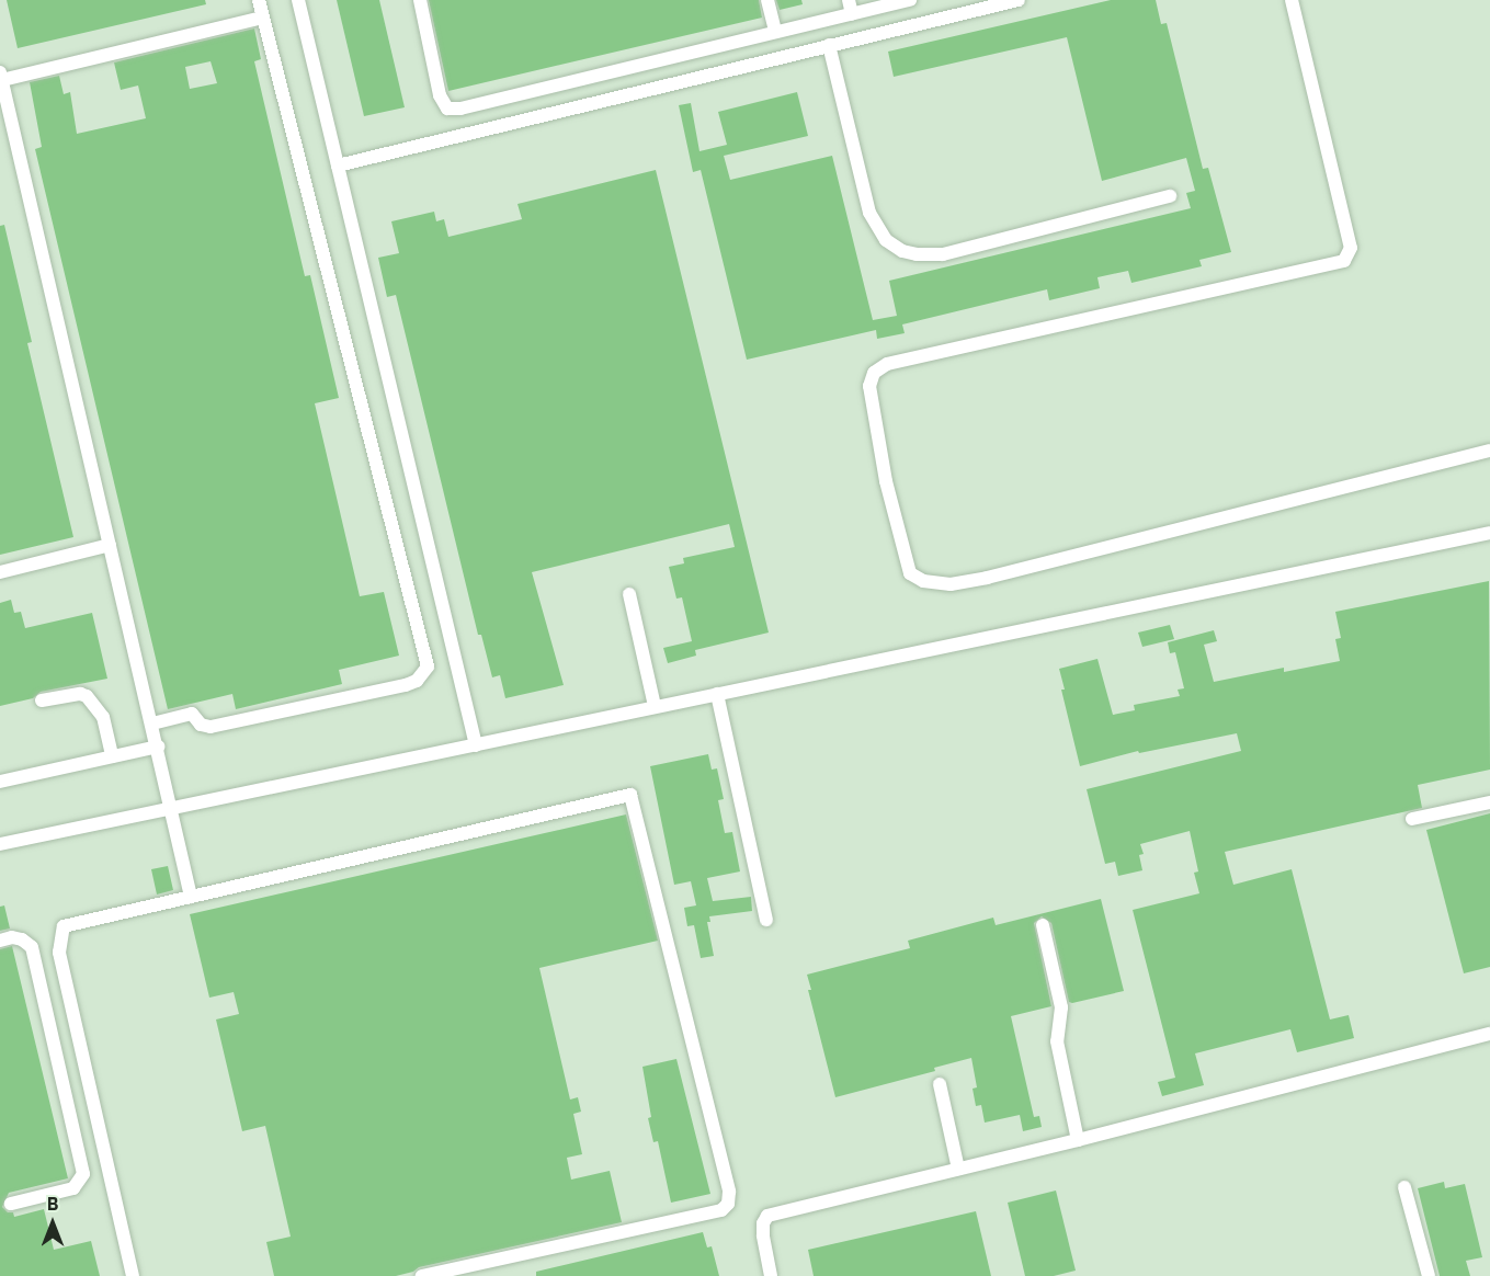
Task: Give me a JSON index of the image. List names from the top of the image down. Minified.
{"north":"top"}
